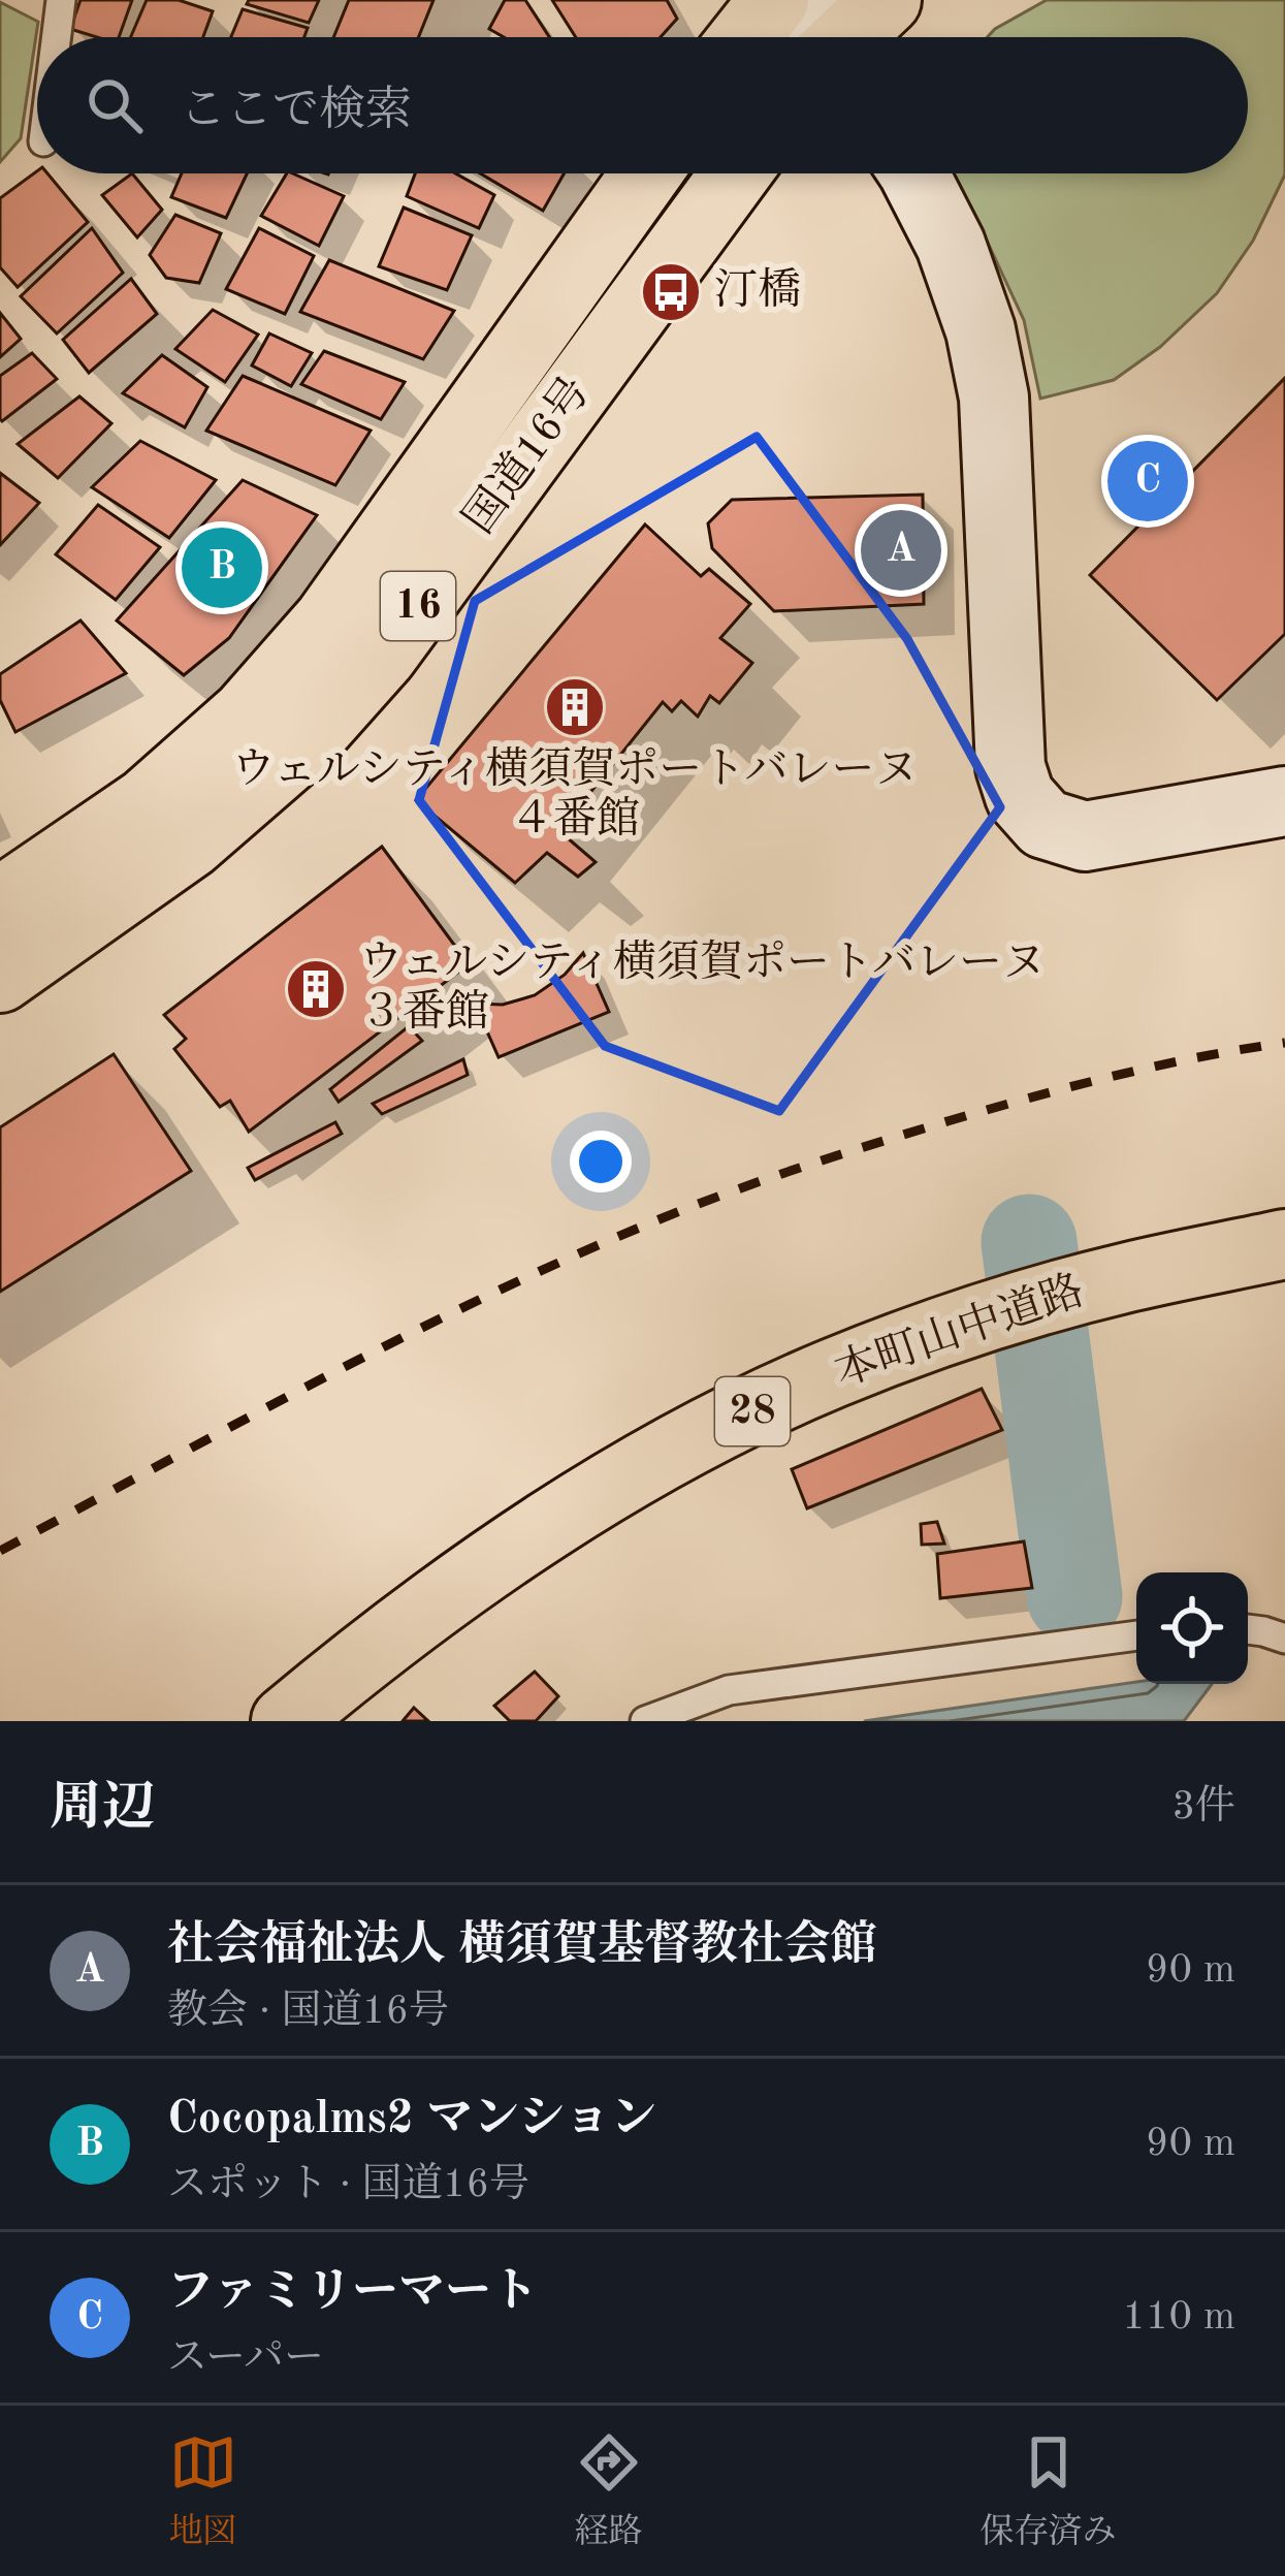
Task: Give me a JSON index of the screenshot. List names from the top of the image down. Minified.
{"streets":{"highway":["国道16号","16","本町山中道路","28"]},"places":{"bus stop":["汀橋"],"building":["ウェルシティ横須賀ポートバレーヌ ４番館","ウェルシティ横須賀ポートバレーヌ ３番館"]},"page":{"search":"ここで検索","pins":["C","A","B"],"heading":["周辺","3件"],"list":[{"mark":"A","name":"社会福祉法人 横須賀基督教社会館","note":"教会 · 国道16号","value":"90 m"},{"mark":"B","name":"Cocopalms2 マンション","note":"スポット · 国道16号","value":"90 m"},{"mark":"C","name":"ファミリーマート","note":"スーパー","value":"110 m"}],"nav":["地図","経路","保存済み"]}}
